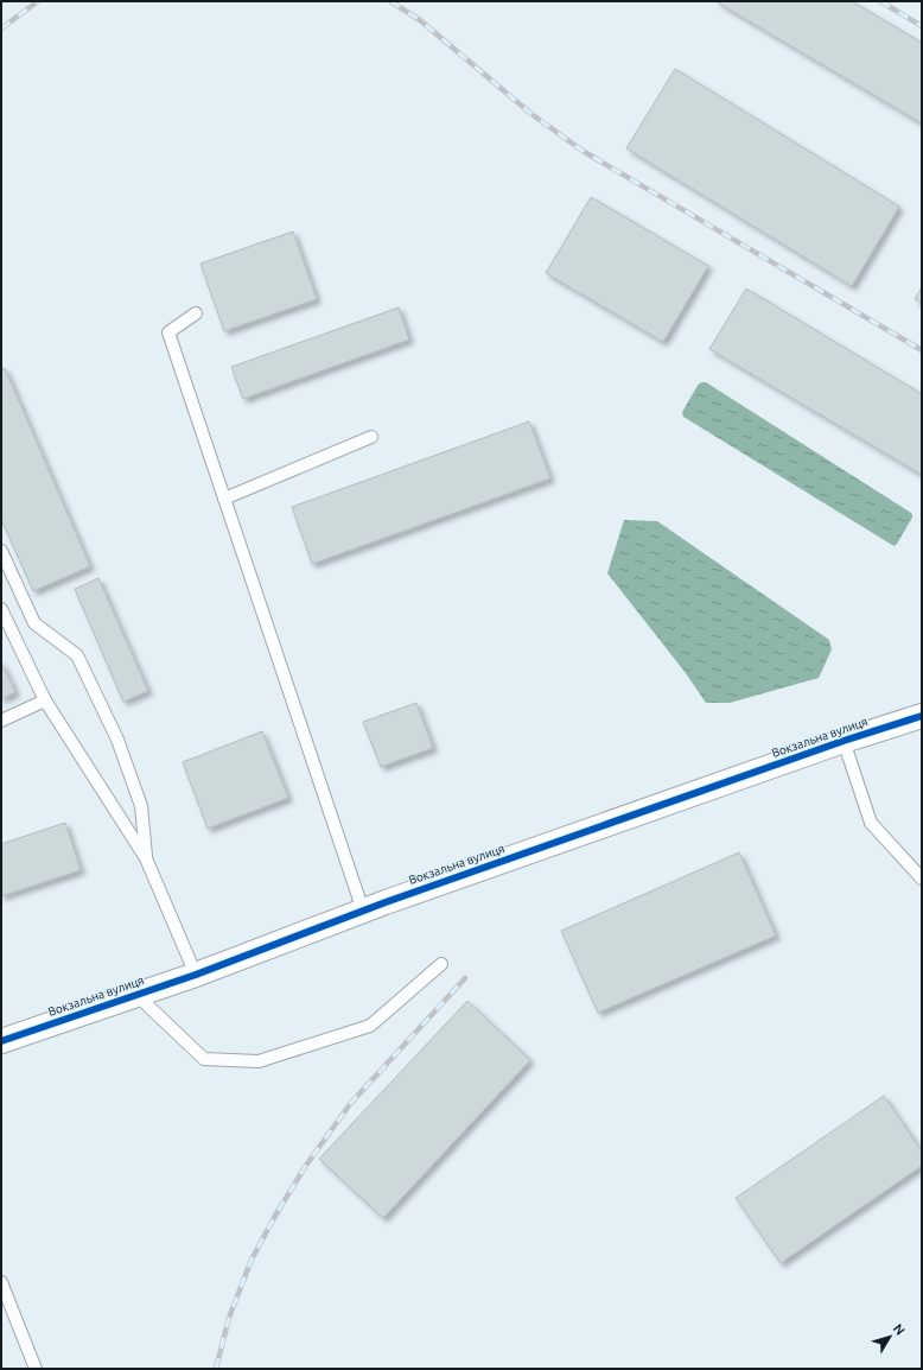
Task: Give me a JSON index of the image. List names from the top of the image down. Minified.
{"streets":{"street":["Вокзальна вулиця"]},"north":"top right"}
